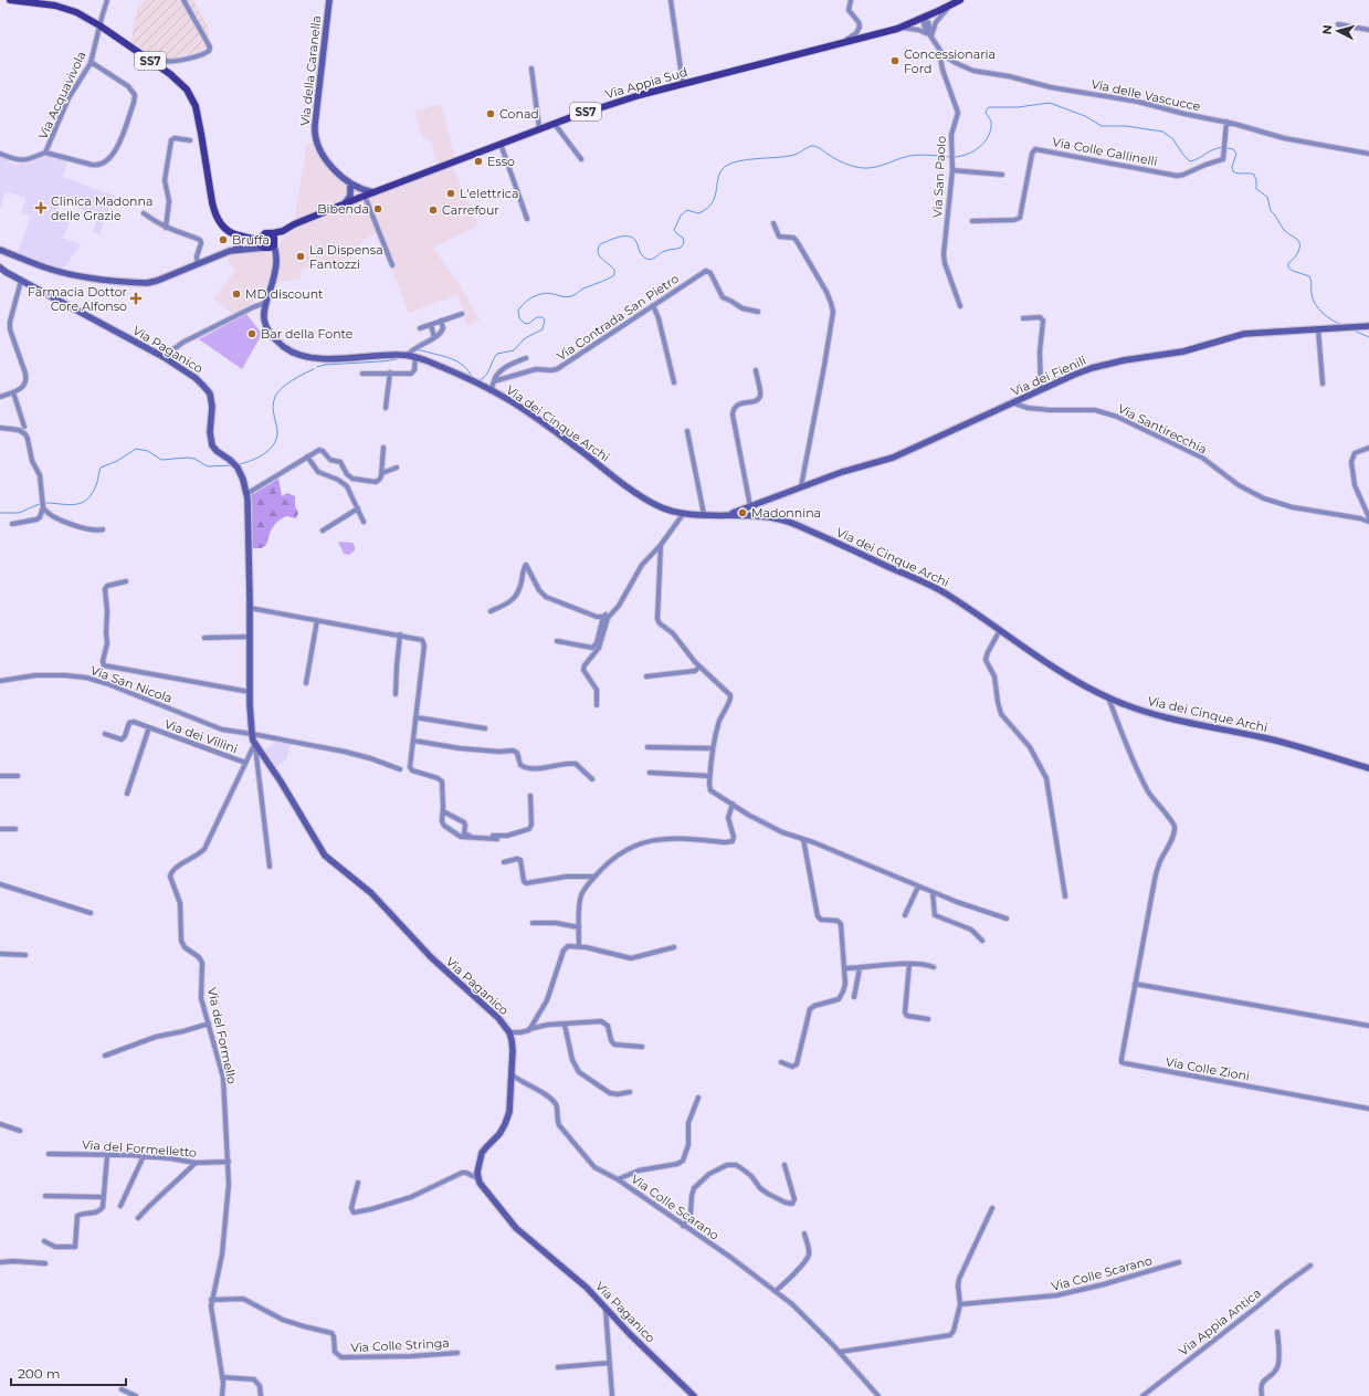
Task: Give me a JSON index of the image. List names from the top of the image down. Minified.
{"streets":{"main road":["SS7","Via Appia Sud"],"street":["Via della Caranella","Via Acquavivola","Via delle Vascucce","Via Colle Gallinelli","Via San Paolo","Via Contrada San Pietro","Via Paganico","Via dei Fienili","Via dei Cinque Archi","Via Santirecchia","Via San Nicola","Via dei Villini","Via del Formello","Via Colle Zioni","Via del Formelletto","Via Colle Scarano","Via Appia Antica","Via Colle Stringa"]},"crossings":[["SS7","Via Appia Sud"],["SS7","Via Acquavivola"],["SS7","Via dei Cinque Archi"],["Via della Caranella","Via Appia Sud"],["Via Appia Sud","Via delle Vascucce"],["Via delle Vascucce","Via Colle Gallinelli"],["Via delle Vascucce","Via San Paolo"],["Via Paganico","Via San Nicola"],["Via Paganico","Via del Formello"],["Via Paganico","Via Colle Scarano"],["Via dei Fienili","Via dei Cinque Archi"],["Via dei Fienili","Via Santirecchia"],["Via dei Cinque Archi","Via Colle Zioni"],["Via dei Villini","Via del Formello"],["Via del Formello","Via del Formelletto"],["Via del Formello","Via Colle Stringa"]],"places":{"other":["Concessionaria Ford","Conad","Esso","L'elettrica","Bibenda","Carrefour","Bruffa","La Dispensa Fantozzi","MD discount","Bar della Fonte","Madonnina"],"health":["Clinica Madonna delle Grazie","Farmacia Dottor Core Alfonso"]},"scale_bar":"200 m","north":"left"}
